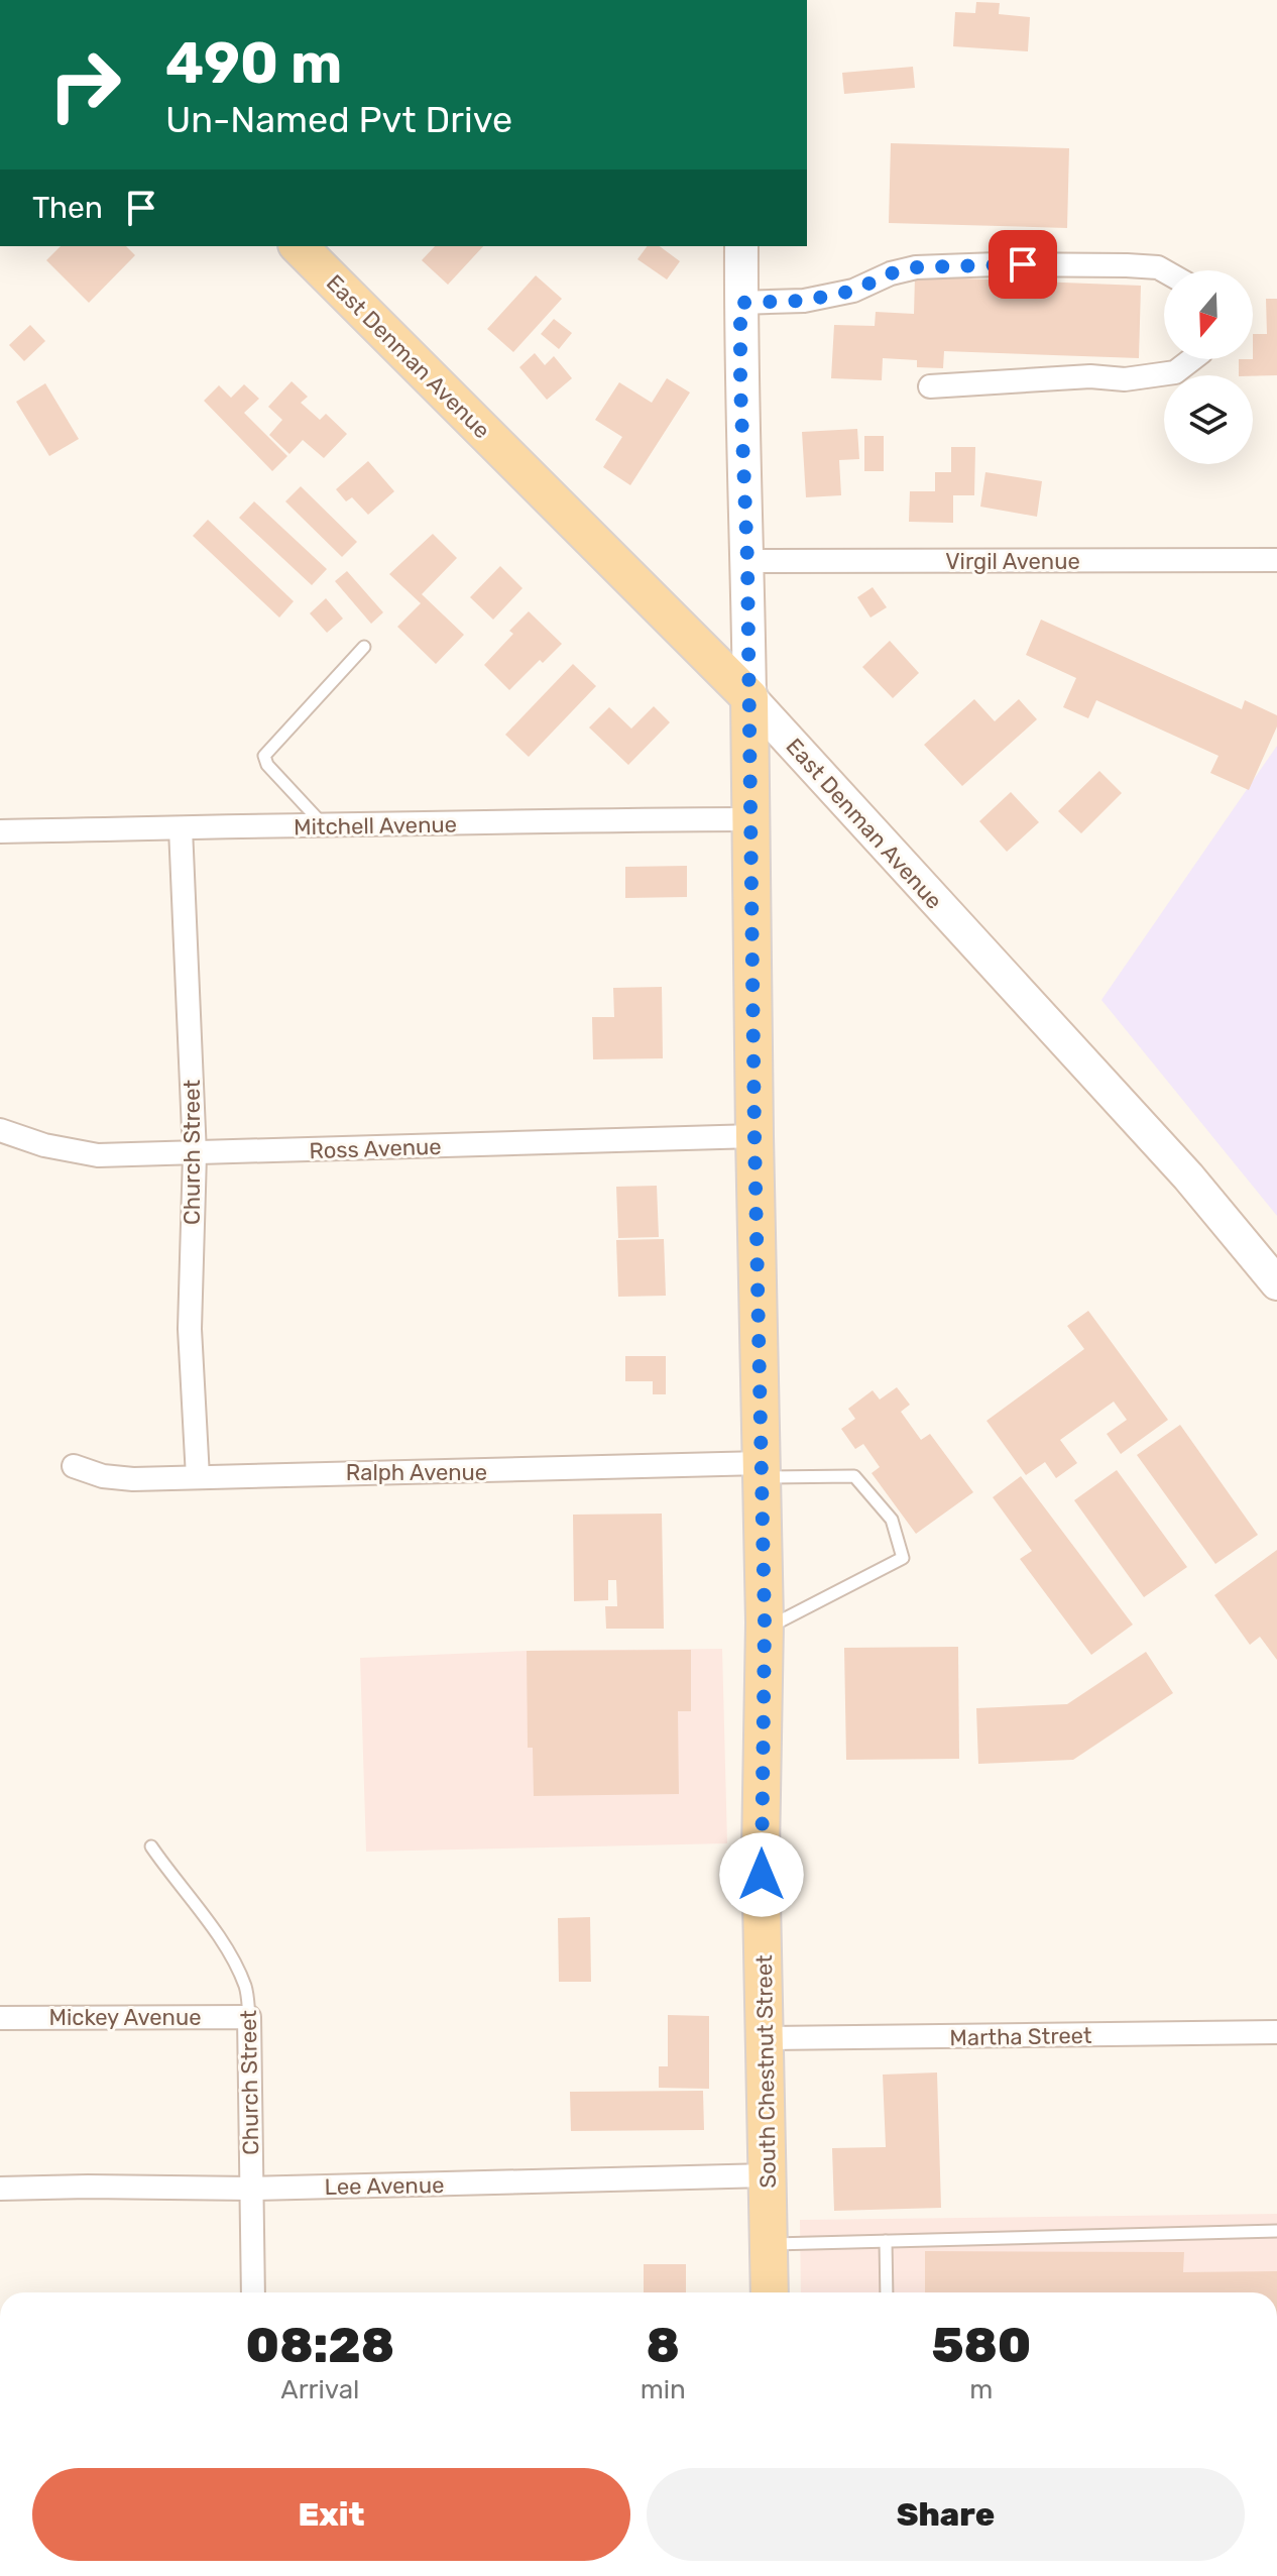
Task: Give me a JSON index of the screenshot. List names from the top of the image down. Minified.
{"streets":{"main road":["East Denman Avenue","South Chestnut Street"],"street":["Virgil Avenue","Mitchell Avenue","Ross Avenue","Church Street","Ralph Avenue","Mickey Avenue","Martha Street","Lee Avenue"]},"crossings":[["East Denman Avenue","South Chestnut Street"],["Virgil Avenue","South Chestnut Street"],["Mitchell Avenue","Church Street"],["Mitchell Avenue","South Chestnut Street"],["Ross Avenue","Church Street"],["Ross Avenue","South Chestnut Street"],["Church Street","Ralph Avenue"],["Church Street","Mickey Avenue"],["Church Street","Lee Avenue"],["Ralph Avenue","South Chestnut Street"],["Martha Street","South Chestnut Street"],["South Chestnut Street","Lee Avenue"]],"north":"bottom","page":{"turn":["490 m","Un-Named Pvt Drive"],"then":"Then","eta":["08:28","Arrival","8","min","580","m"],"buttons":["Exit","Share"]}}
